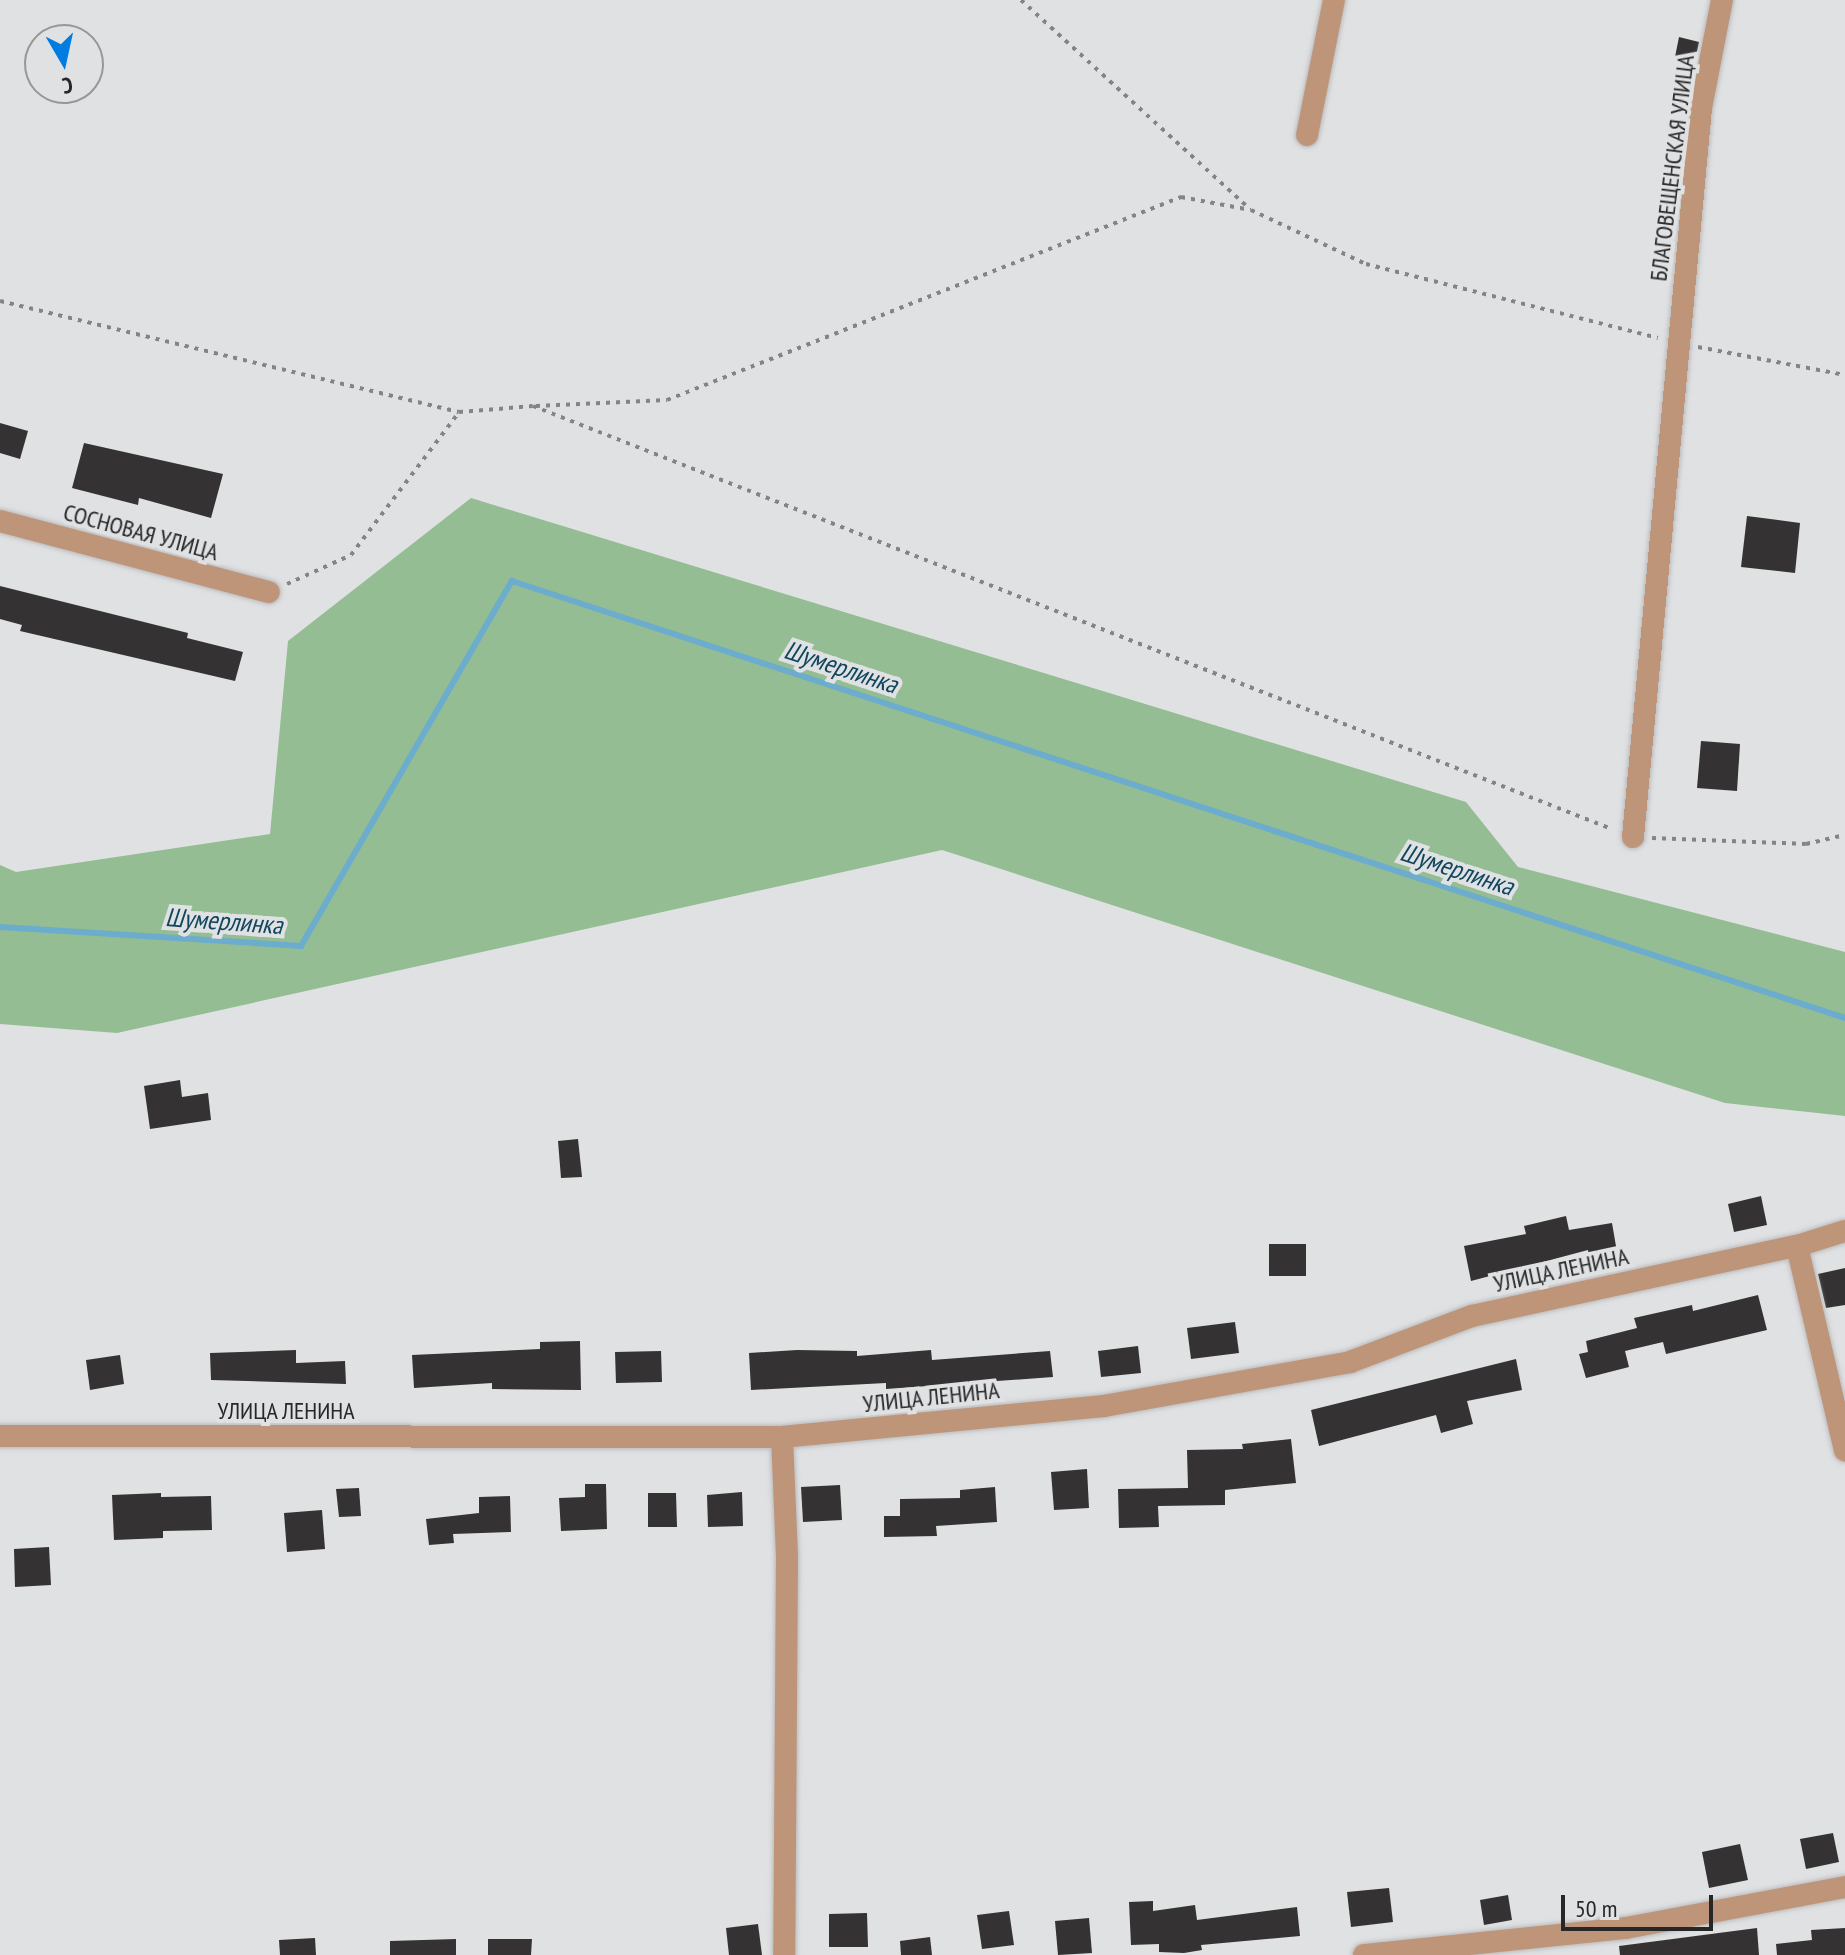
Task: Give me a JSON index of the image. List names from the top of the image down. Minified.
{"streets":{"street":["БЛАГОВЕЩЕНСКАЯ УЛИЦА","СОСНОВАЯ УЛИЦА","УЛИЦА ЛЕНИНА"]},"water":["Шумерлинка"],"scale_bar":"50 m","north":"bottom"}
